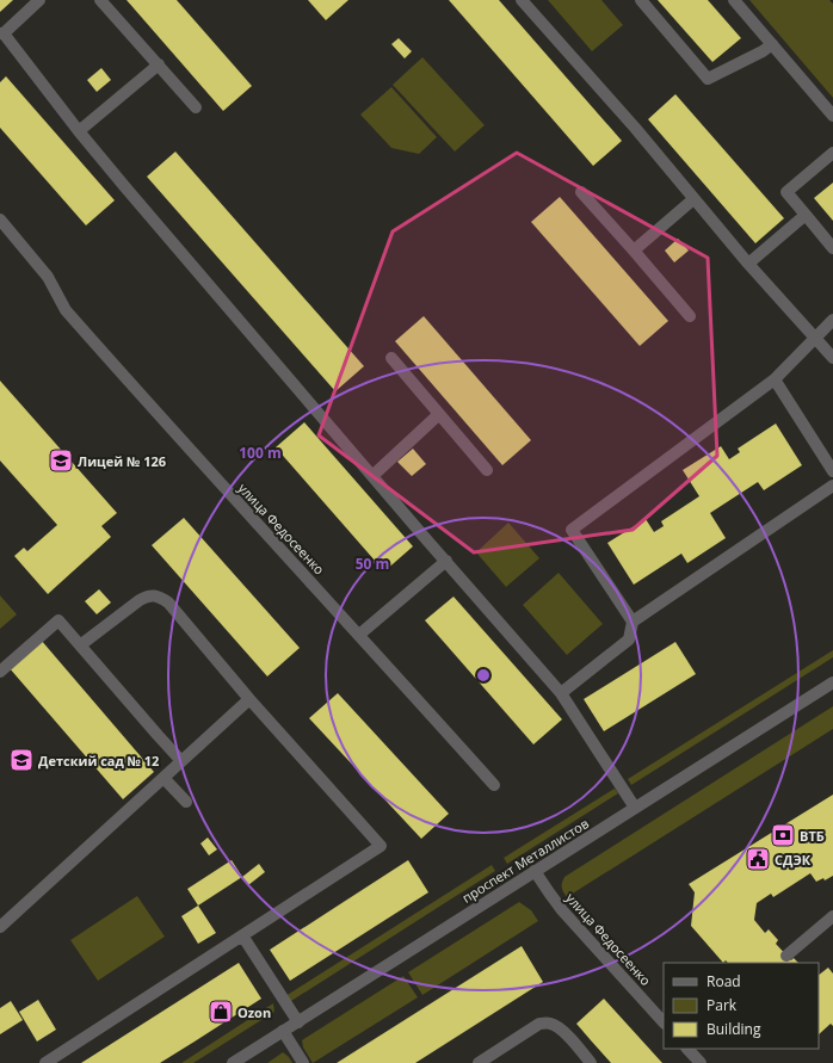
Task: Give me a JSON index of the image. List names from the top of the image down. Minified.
{"streets":{"street":["улица Федосеенко","проспект Металлистов"]},"crossings":[["улица Федосеенко","проспект Металлистов"]],"places":{"school or university":["Лицей № 126","Детский сад № 12"],"bank":["ВТБ"],"public building":["СДЭК"],"shop":["Ozon"]},"legend":["Road","Park","Building"],"rings":["100 m","50 m"]}
